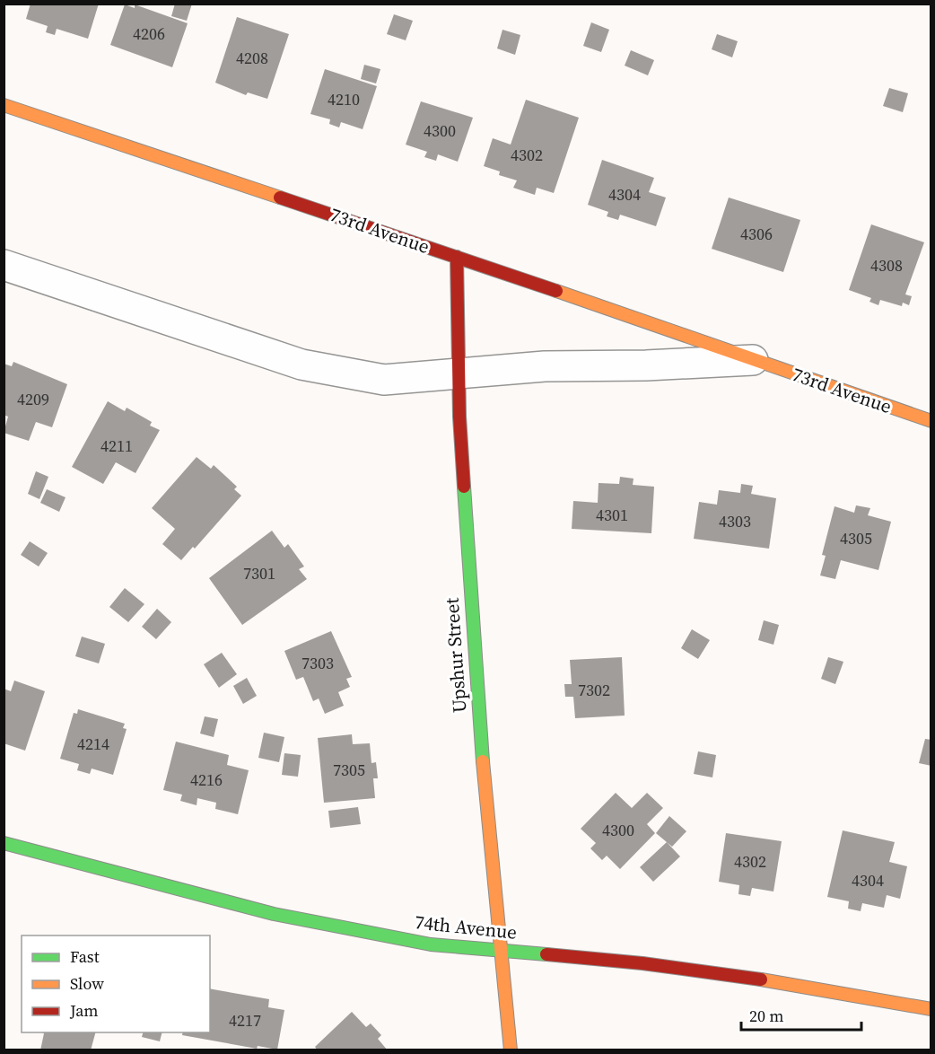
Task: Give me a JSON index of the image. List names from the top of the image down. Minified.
{"streets":{"street":["73rd Avenue","Upshur Street","74th Avenue"]},"crossings":[["73rd Avenue","Upshur Street"],["Upshur Street","74th Avenue"]],"house_numbers":["4206","4208","4210","4300","4302","4304","4306","4308","4209","4211","4301","4303","4305","7301","7303","7302","4214","7305","4216","4300","4302","4304","4217"],"legend":["Fast","Slow","Jam"],"scale_bar":"20 m"}
